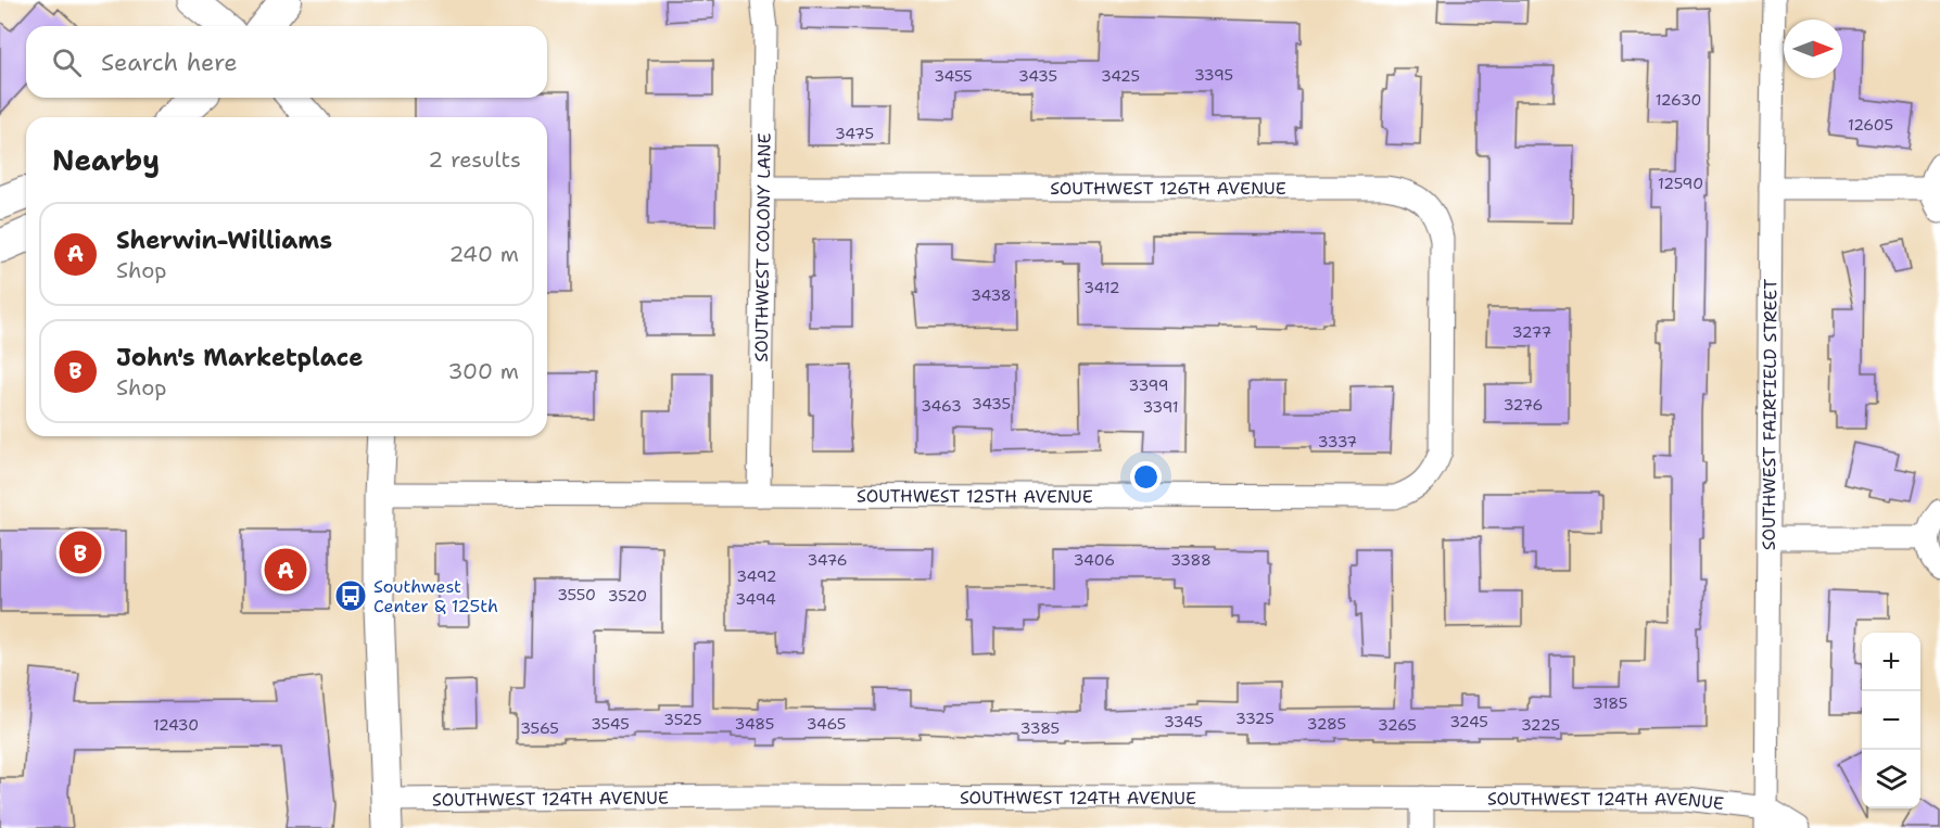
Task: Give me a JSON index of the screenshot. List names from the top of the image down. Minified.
{"streets":{"street":["SOUTHWEST 126TH AVENUE","SOUTHWEST COLONY LANE","SOUTHWEST FAIRFIELD STREET","SOUTHWEST 125TH AVENUE","SOUTHWEST 124TH AVENUE"]},"crossings":[["SOUTHWEST 126TH AVENUE","SOUTHWEST COLONY LANE"],["SOUTHWEST 126TH AVENUE","SOUTHWEST 125TH AVENUE"],["SOUTHWEST COLONY LANE","SOUTHWEST 125TH AVENUE"],["SOUTHWEST FAIRFIELD STREET","SOUTHWEST 124TH AVENUE"]],"places":{"bus stop":["Southwest Center & 125th"]},"house_numbers":["3395","3455","3435","3425","12630","12605","3475","12590","3412","3438","3277","3399","3435","3276","3463","3391","3337","3476","3406","3388","3492","3550","3520","3494","3185","3325","3525","3345","3245","3545","3485","3465","3285","12430","3265","3225","3565","3385"],"north":"right","page":{"search":"Search here","heading":["Nearby","2 results"],"list":[{"mark":"A","name":"Sherwin-Williams","note":"Shop","value":"240 m"},{"mark":"B","name":"John's Marketplace","note":"Shop","value":"300 m"}],"pins":["B","A"],"map_buttons":["+","−"]}}
